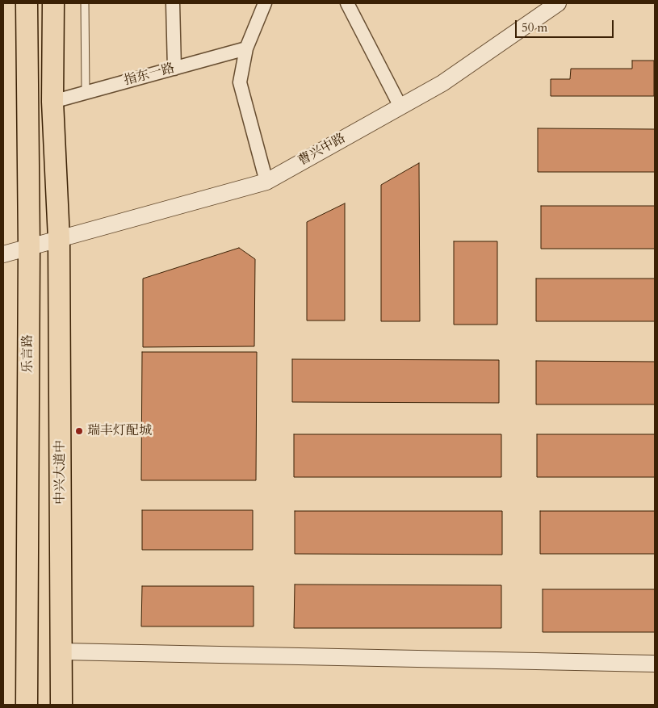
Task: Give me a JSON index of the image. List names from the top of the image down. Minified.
{"streets":{"main road":["乐言路","中兴大道中"],"street":["指东一路","曹兴中路"]},"crossings":[["曹兴中路","乐言路"],["曹兴中路","中兴大道中"]],"places":["瑞丰灯配城"],"scale_bar":"50 m"}
